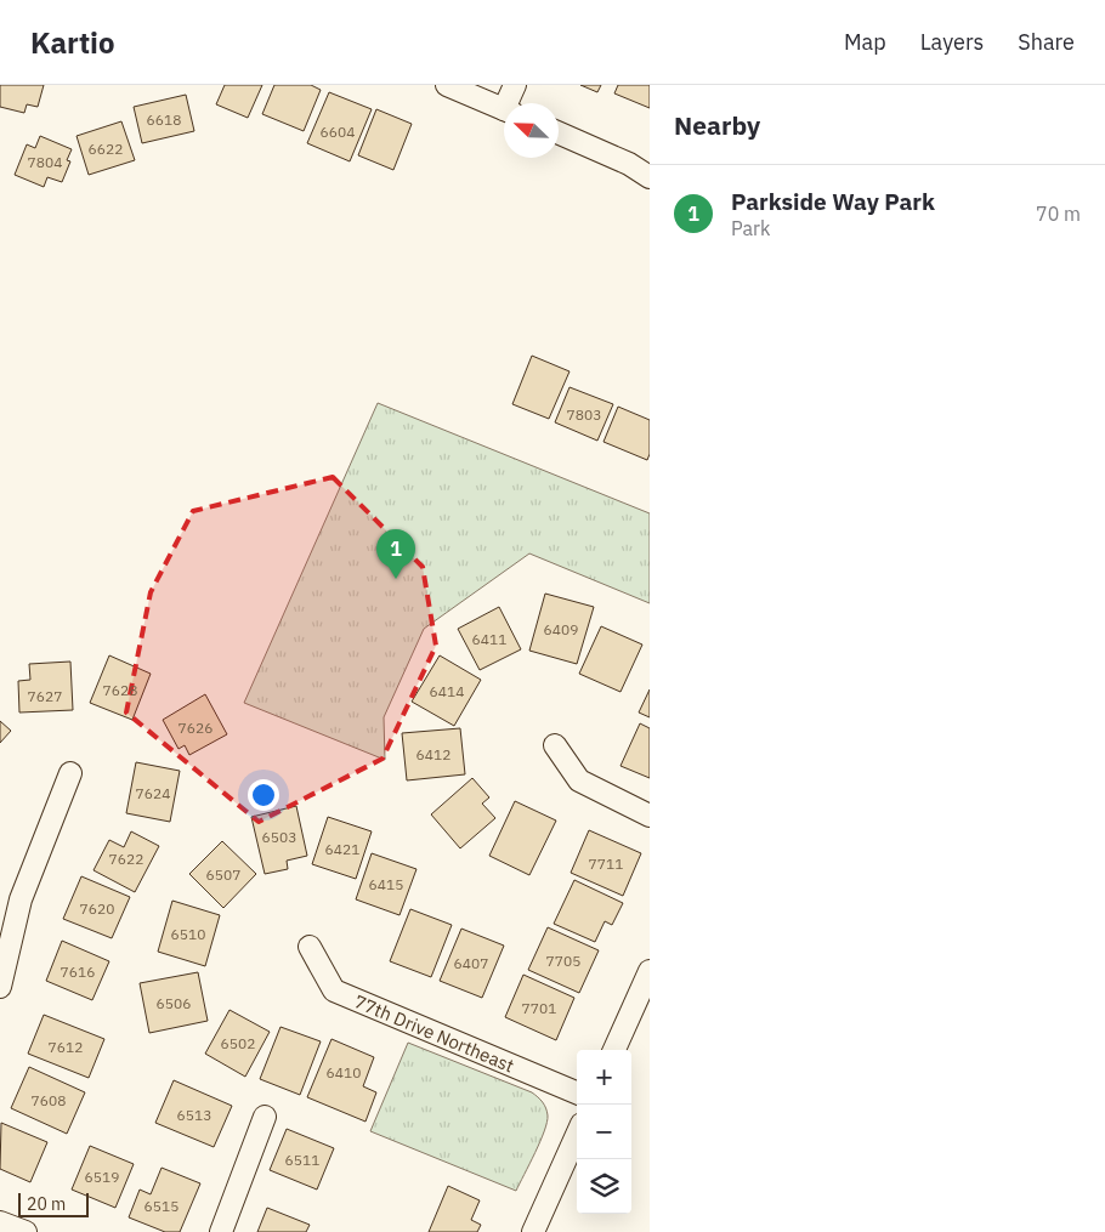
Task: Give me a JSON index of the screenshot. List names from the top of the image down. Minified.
{"streets":{"street":["77th Drive Northeast"]},"house_numbers":["6618","6604","6622","7804","7803","6409","6411","7628","6414","7627","7626","6412","7624","6503","6421","7622","7711","6507","6415","7620","6510","7705","6407","7616","6506","7701","6502","7612","6410","7608","6513","6511","6519","6515"],"scale_bar":"20 m","north":"top left","page":{"header":"Kartio","nav":["Map","Layers","Share"],"heading":"Nearby","list":[{"mark":"1","name":"Parkside Way Park","note":"Park","value":"70 m"}],"pins":"1","map_buttons":["+","−"],"scale":"20 m"}}
